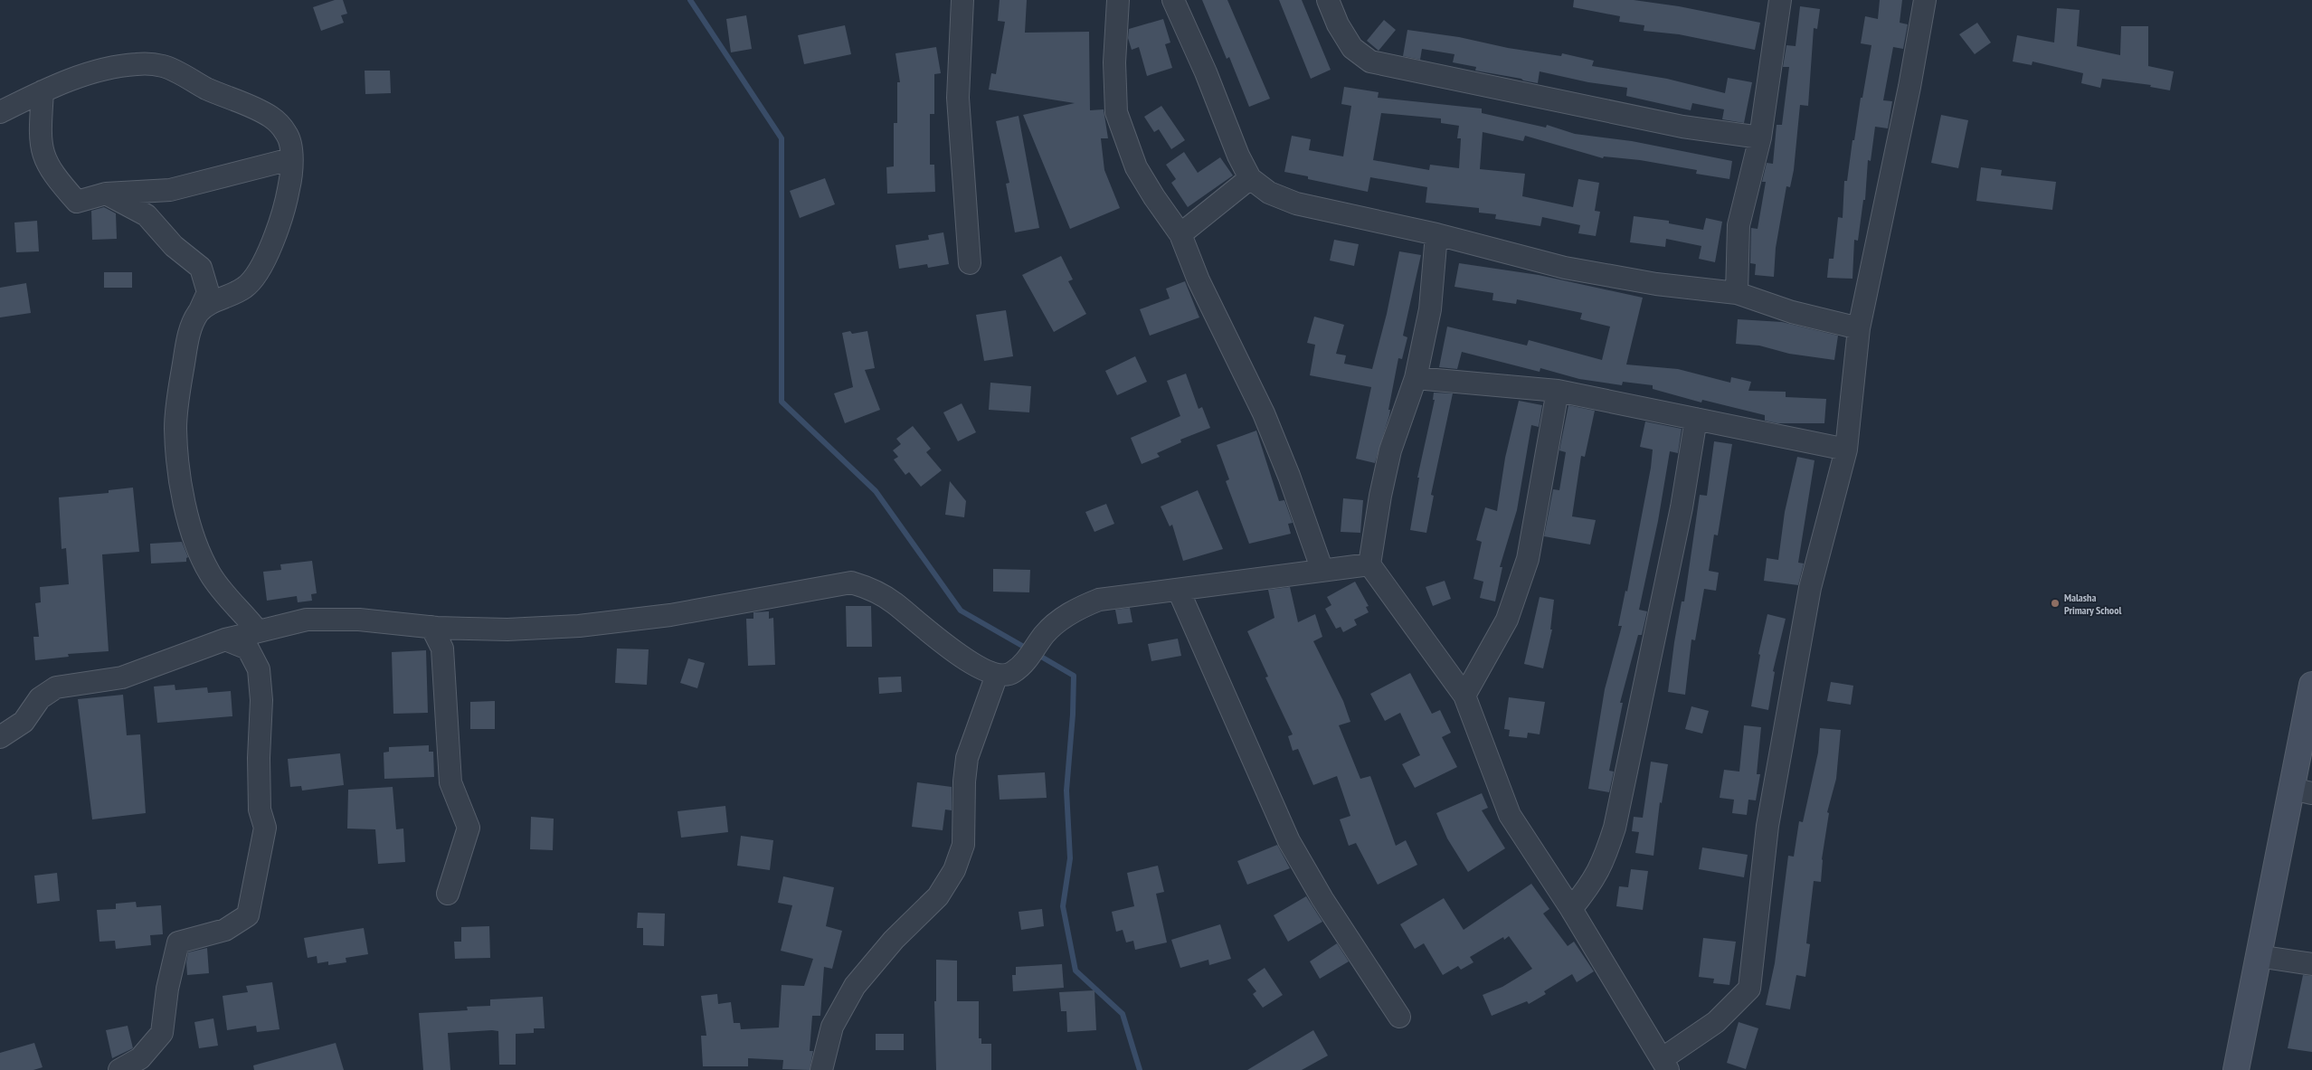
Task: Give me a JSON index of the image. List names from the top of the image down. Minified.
{"places":["Malasha Primary School"]}
